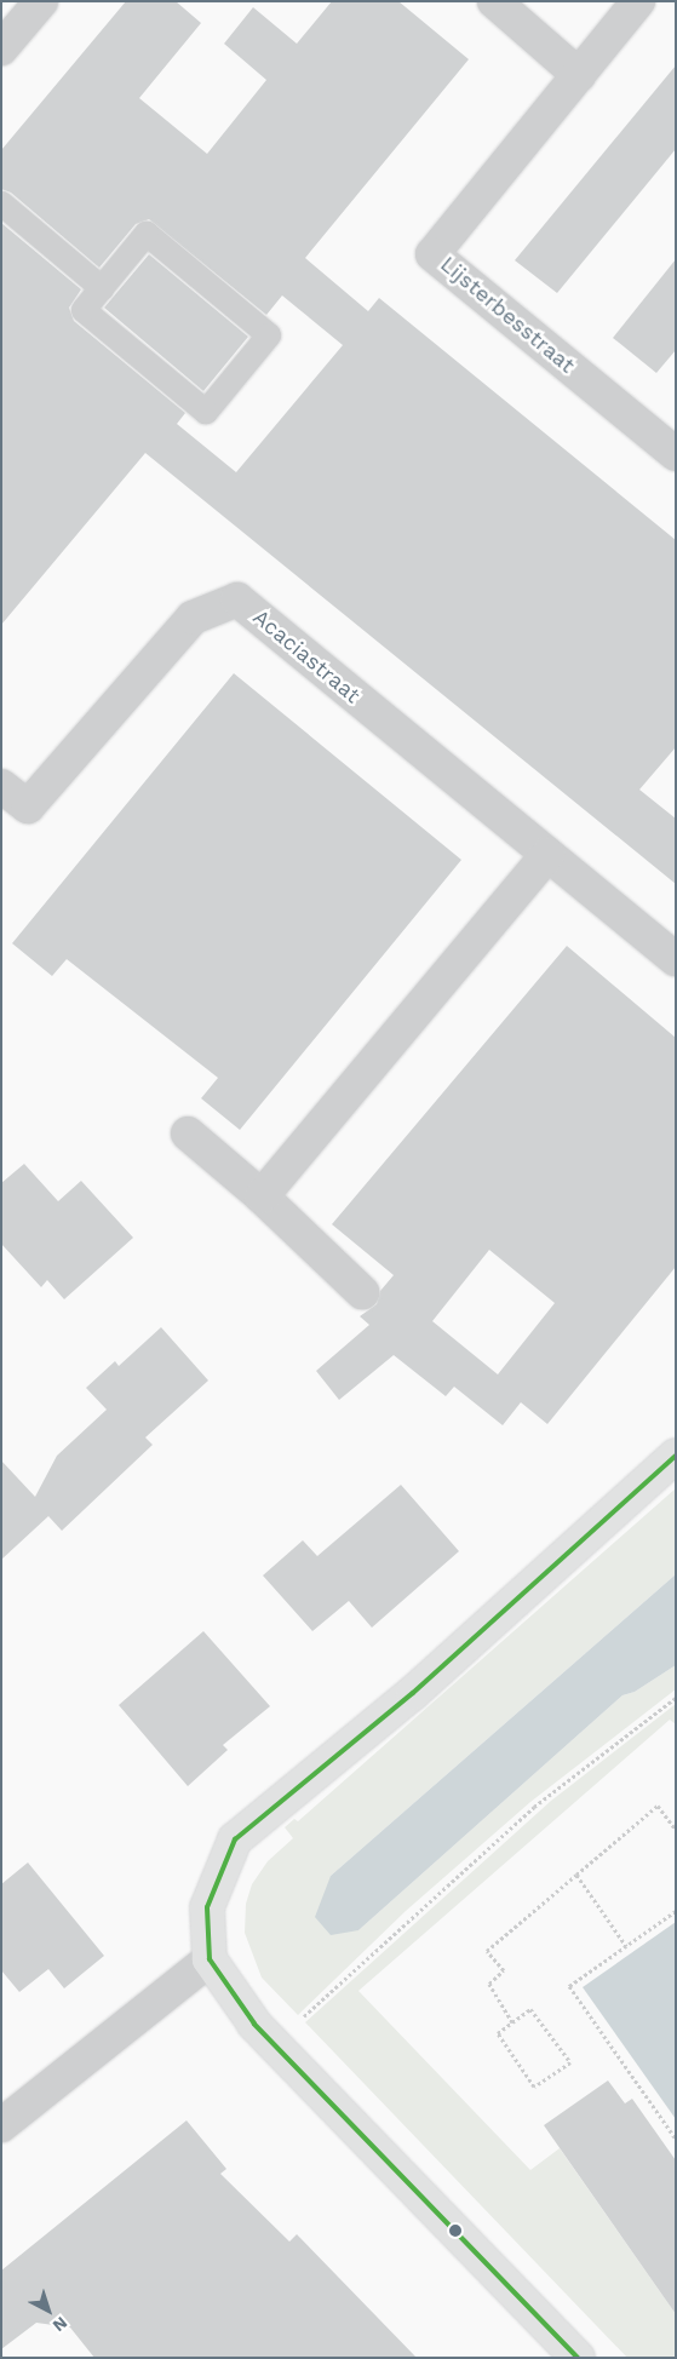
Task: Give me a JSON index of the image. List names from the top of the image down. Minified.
{"streets":{"street":["Lijsterbesstraat","Acaciastraat"]},"north":"bottom right"}
